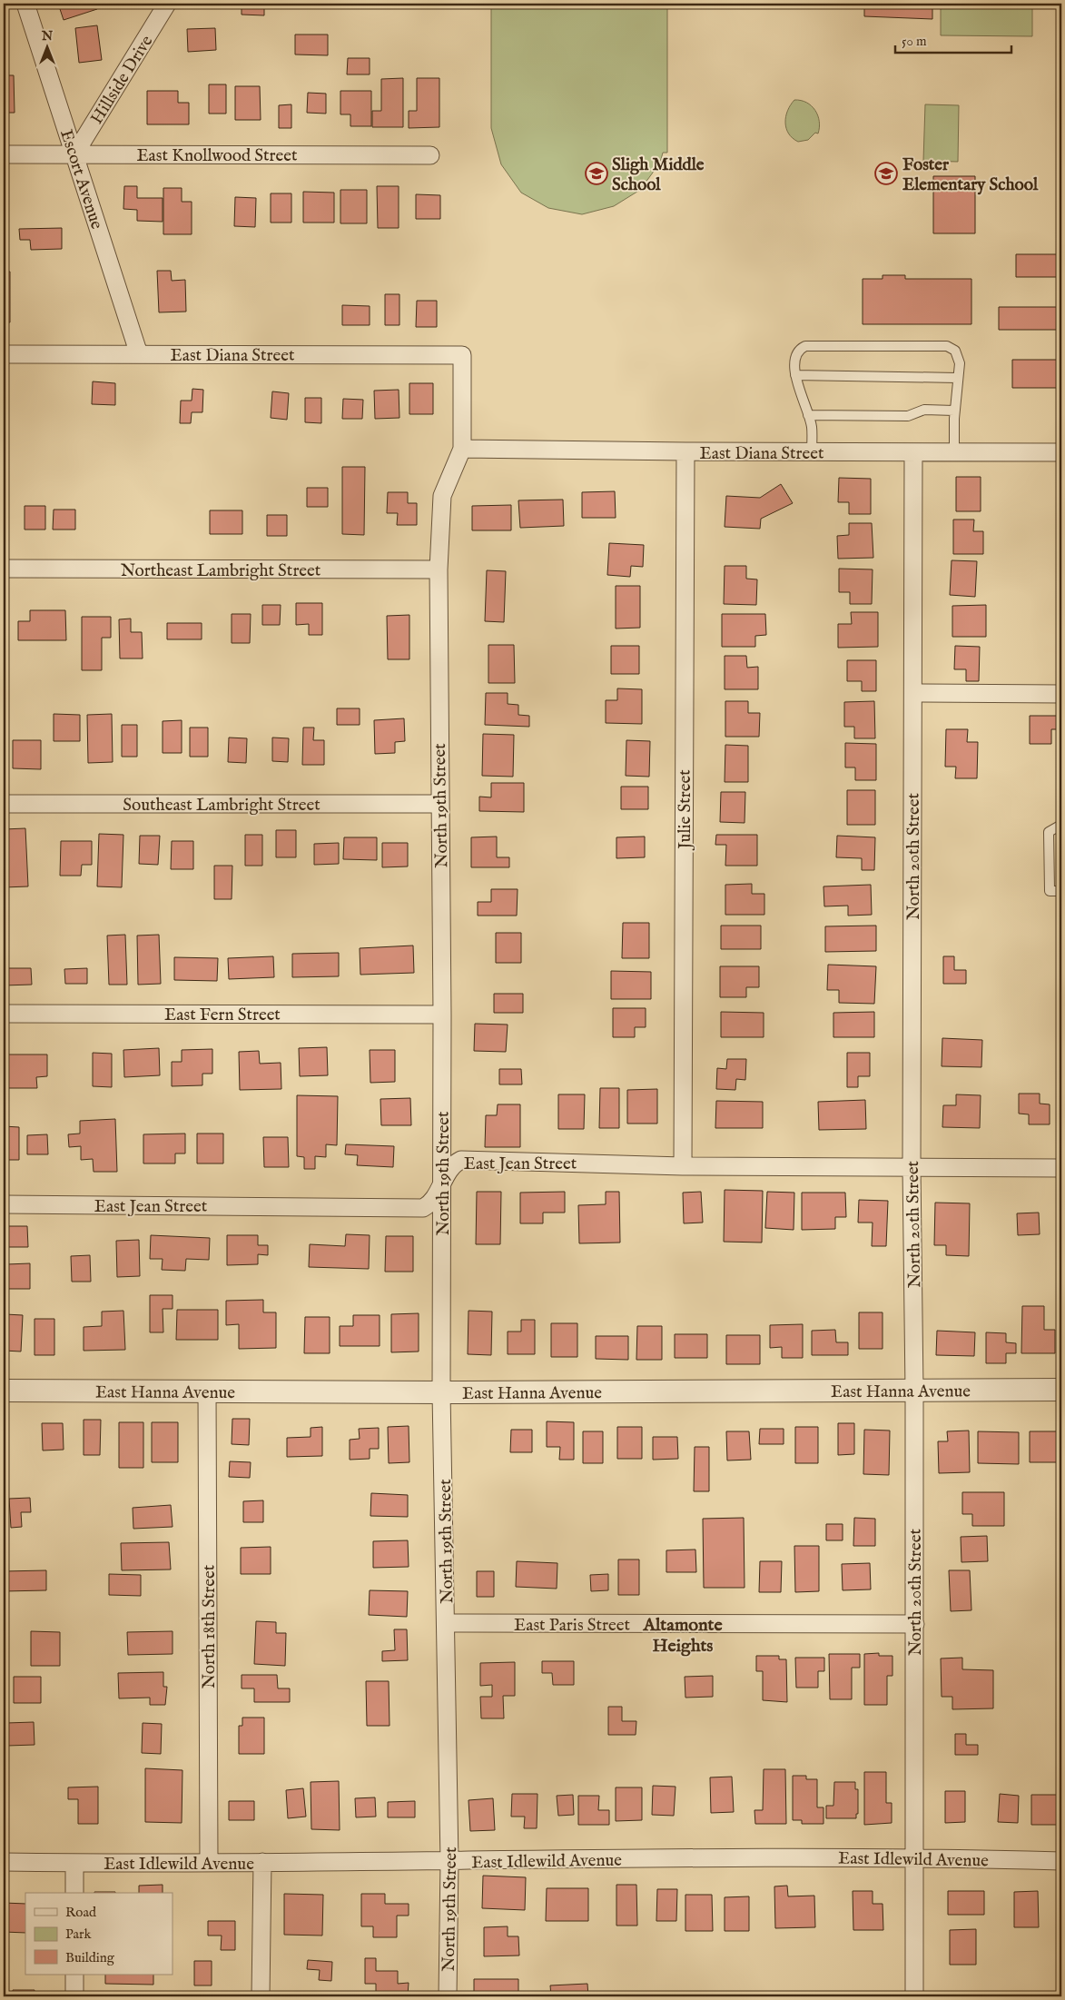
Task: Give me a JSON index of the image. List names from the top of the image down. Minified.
{"streets":{"street":["Hillside Drive","East Knollwood Street","Escort Avenue","East Diana Street","Northeast Lambright Street","Southeast Lambright Street","North 19th Street","Julie Street","North 20th Street","East Fern Street","East Jean Street","East Hanna Avenue","East Paris Street","North 18th Street","East Idlewild Avenue"]},"crossings":[["Hillside Drive","East Knollwood Street"],["Hillside Drive","Escort Avenue"],["East Knollwood Street","Escort Avenue"],["Escort Avenue","East Diana Street"],["East Diana Street","North 19th Street"],["East Diana Street","Julie Street"],["East Diana Street","North 20th Street"],["Northeast Lambright Street","North 19th Street"],["Southeast Lambright Street","North 19th Street"],["North 19th Street","East Fern Street"],["North 19th Street","East Jean Street"],["North 19th Street","East Hanna Avenue"],["North 19th Street","East Paris Street"],["North 19th Street","East Idlewild Avenue"],["Julie Street","East Jean Street"],["North 20th Street","East Jean Street"],["North 20th Street","East Hanna Avenue"],["North 20th Street","East Paris Street"],["North 20th Street","East Idlewild Avenue"],["East Hanna Avenue","North 18th Street"],["North 18th Street","East Idlewild Avenue"]],"districts":["Altamonte Heights"],"places":{"school or university":["Sligh Middle School","Foster Elementary School"]},"legend":["Road","Park","Building"],"scale_bar":"50 m","north":"top"}
